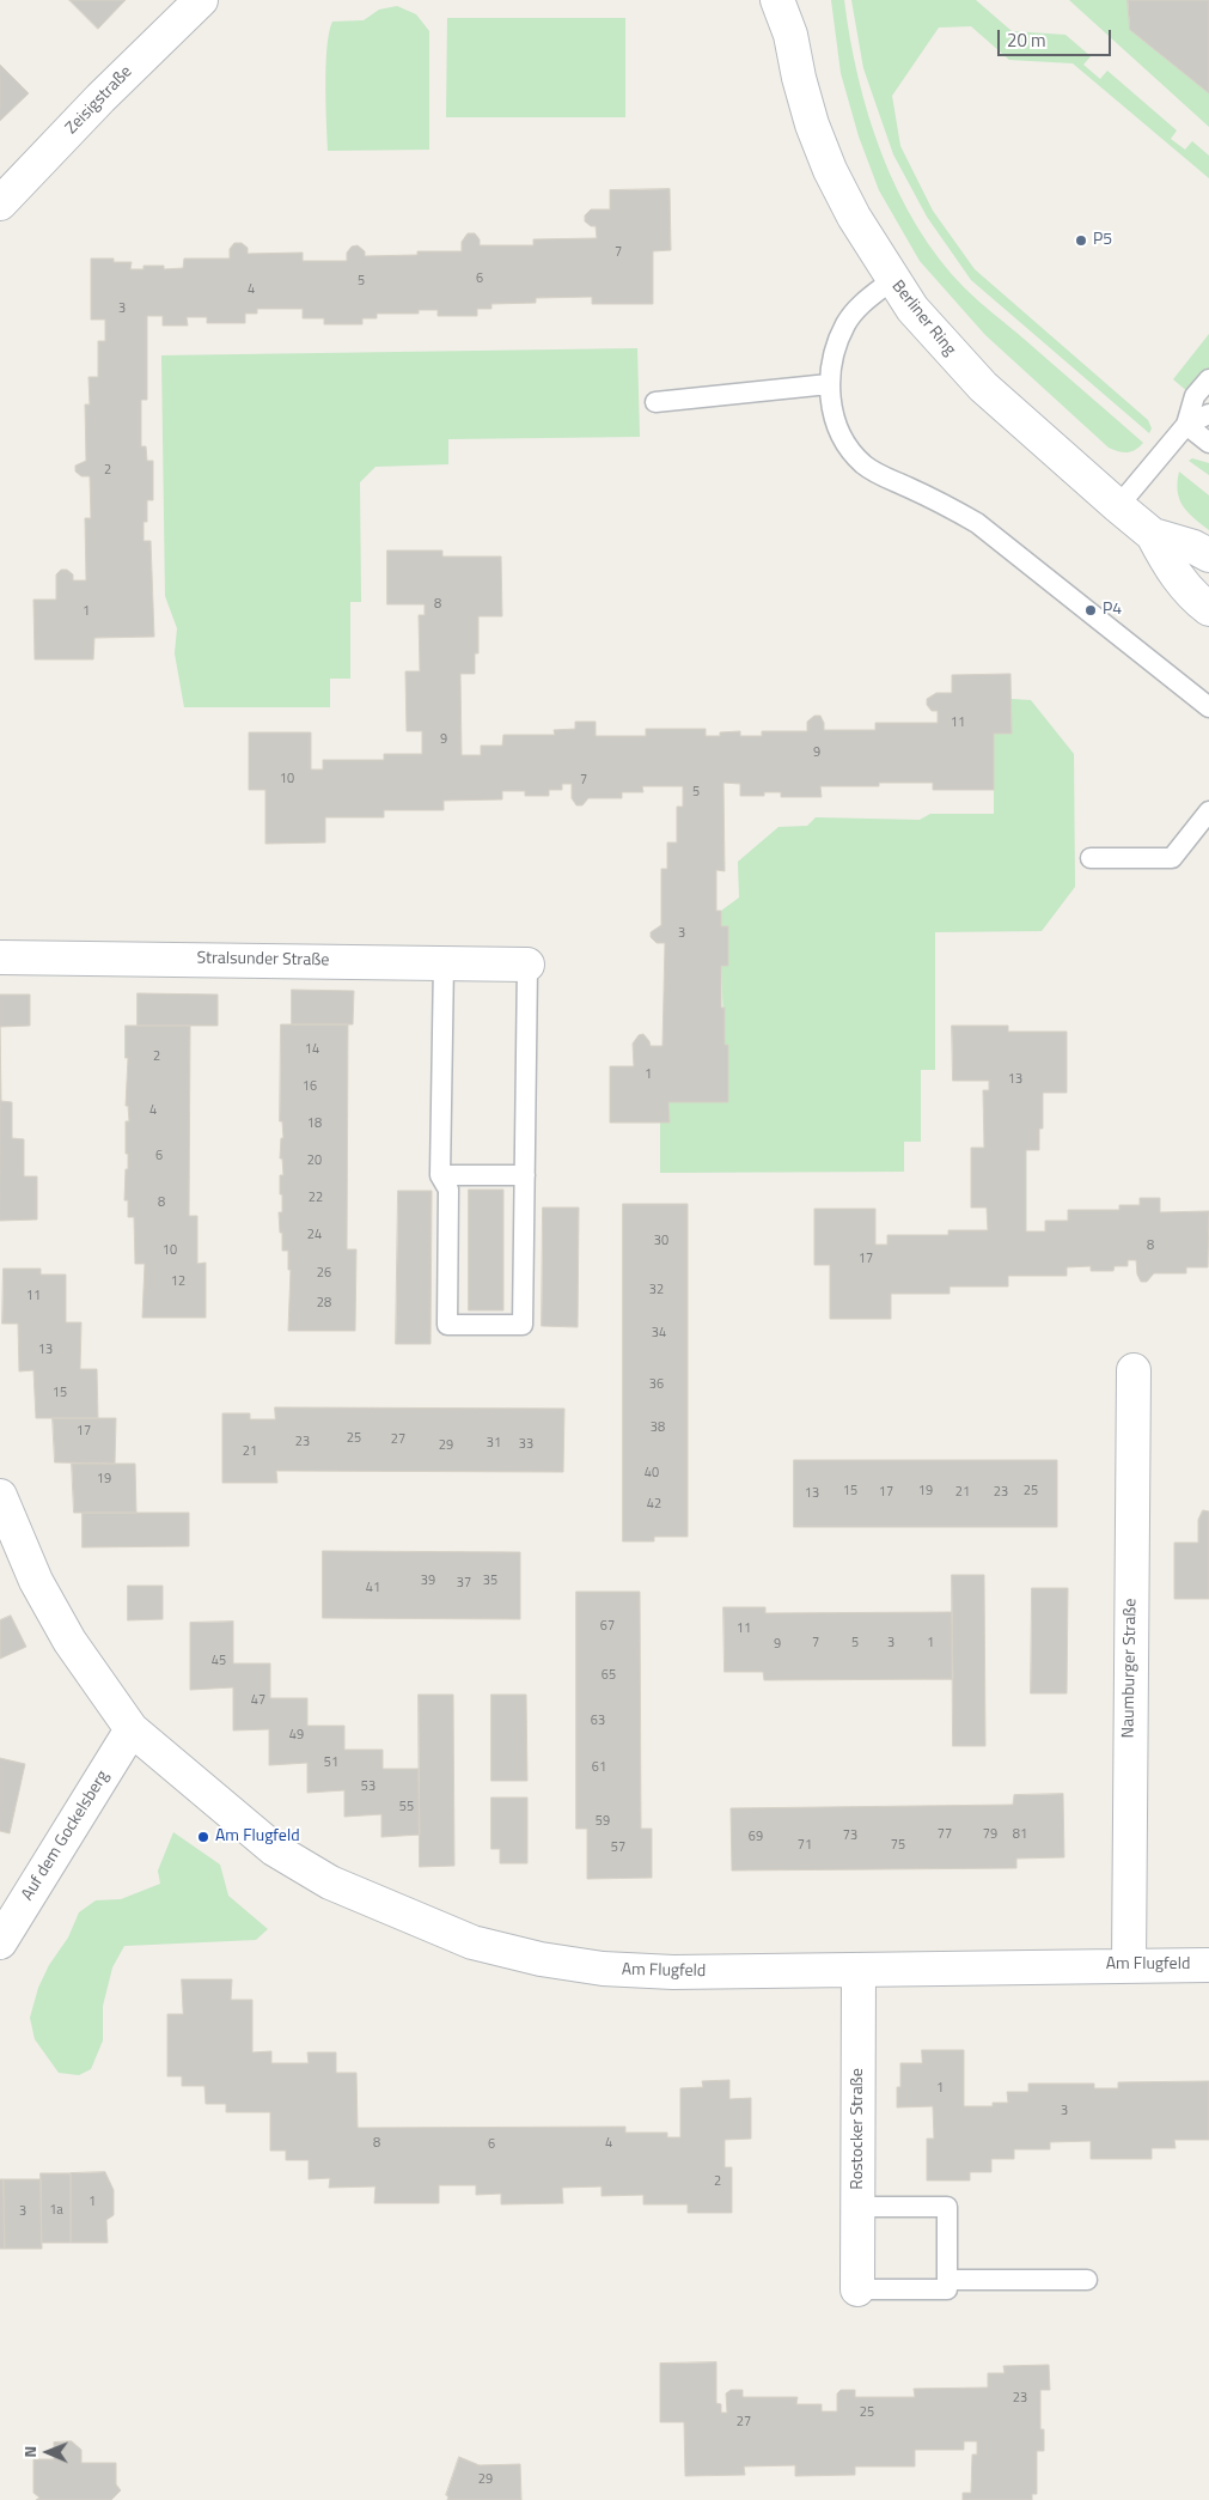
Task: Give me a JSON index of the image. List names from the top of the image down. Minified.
{"streets":{"street":["Zeisigstraße","Berliner Ring","Stralsunder Straße","Naumburger Straße","Auf dem Gockelsberg","Am Flugfeld","Rostocker Straße"]},"crossings":[["Naumburger Straße","Am Flugfeld"],["Auf dem Gockelsberg","Am Flugfeld"],["Am Flugfeld","Rostocker Straße"]],"places":["P5","P4","Am Flugfeld"],"house_numbers":["7","6","5","4","3","2","8","1","11","9","9","10","7","5","3","14","2","1","13","16","4","18","6","20","22","8","24","30","8","10","17","26","12","32","11","28","34","13","36","15","38","17","25","27","23","31","33","29","21","40","19","15","19","25","17","21","23","13","42","39","35","37","41","67","11","7","5","3","1","9","45","65","47","63","49","51","61","53","55","59","77","79","81","73","69","71","75","57","1","3","8","4","6","2","1","1a","3","23","25","27","29"],"scale_bar":"20 m","north":"left"}
